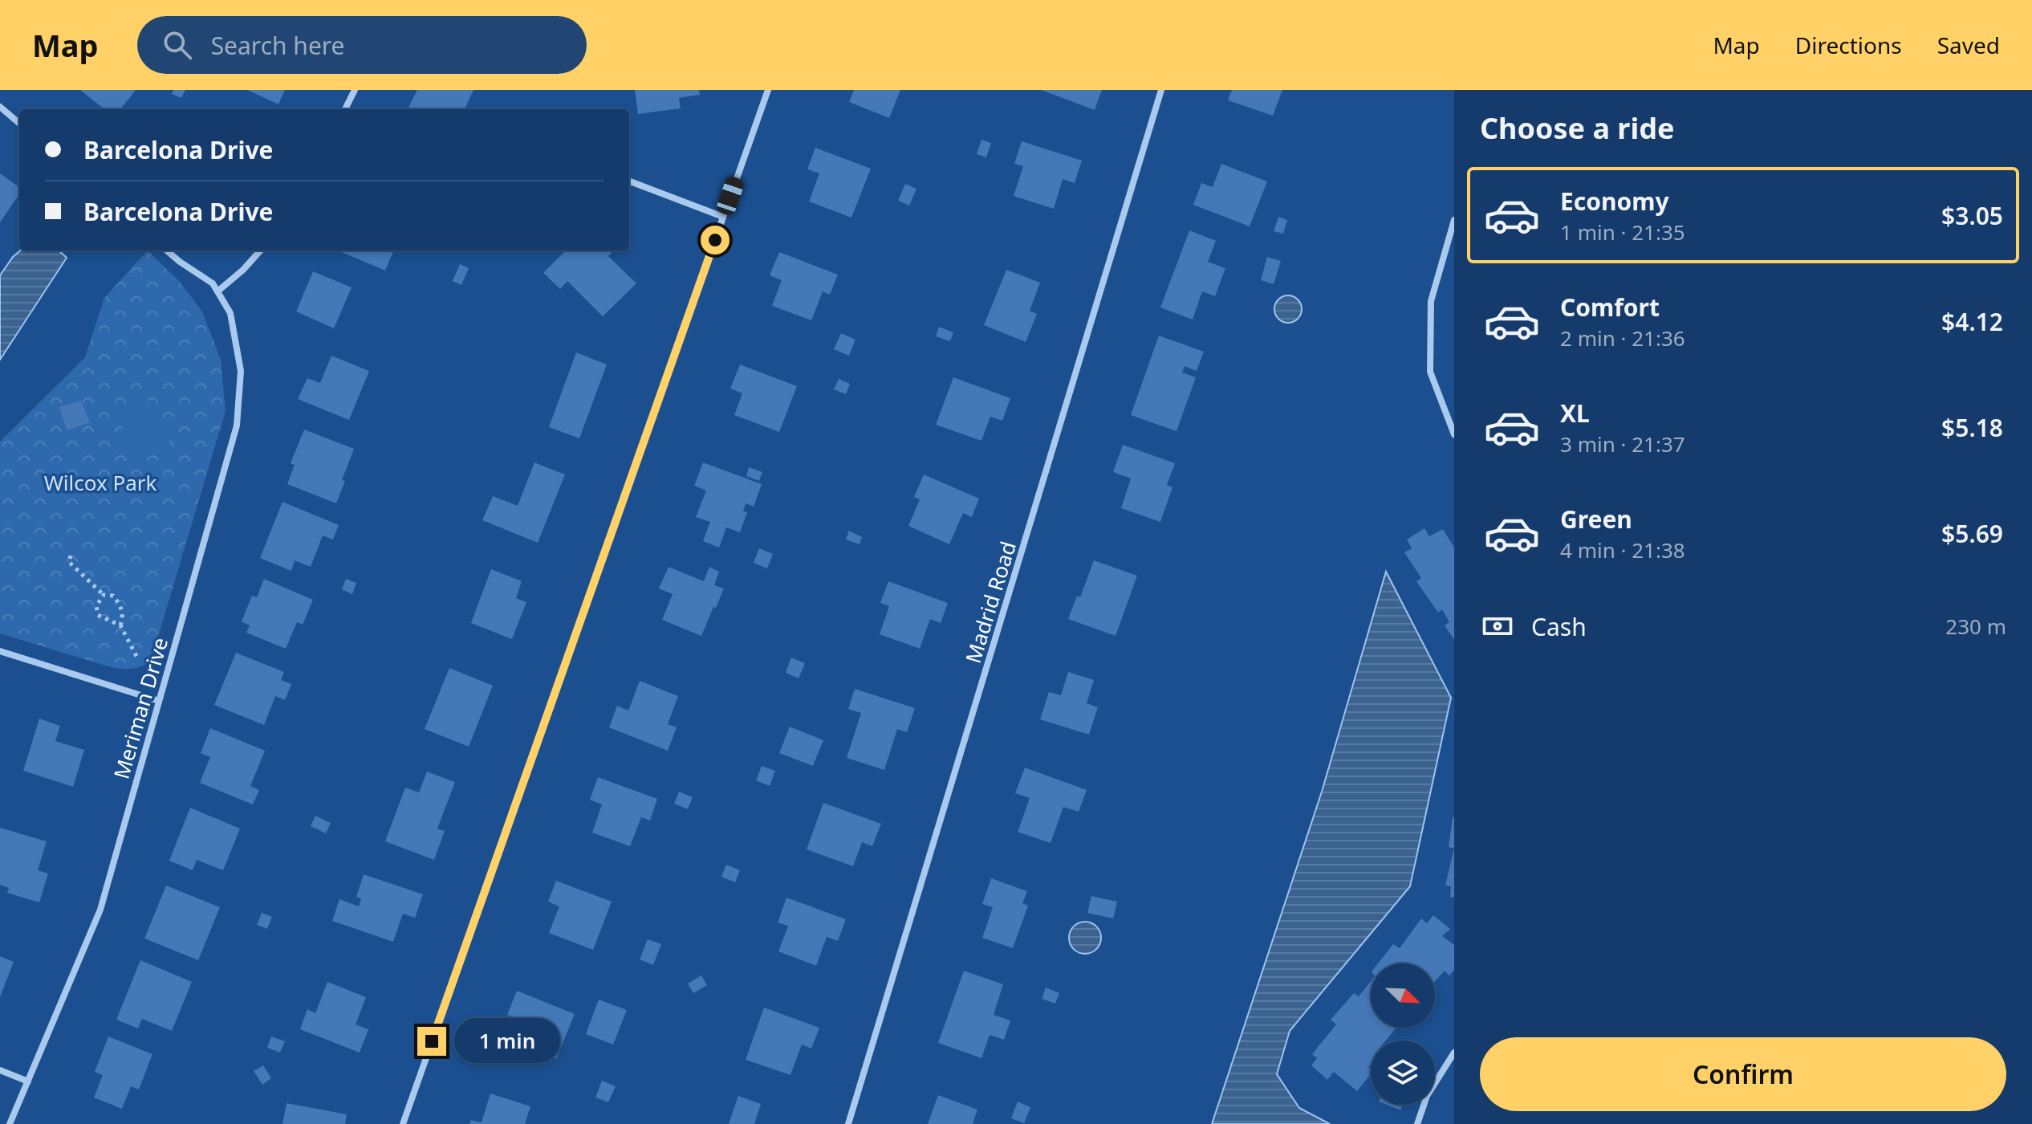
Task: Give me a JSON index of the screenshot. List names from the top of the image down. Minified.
{"streets":{"street":["Madrid Road","Meriman Drive"]},"parks":["Wilcox Park"],"north":"bottom right","page":{"header":"Map","search":"Search here","nav":["Map","Directions","Saved"],"heading":"Choose a ride","banner":["Barcelona Drive","Barcelona Drive"],"list":[{"name":"Economy","note":"1 min · 21:35","value":"$3.05"},{"name":"Comfort","note":"2 min · 21:36","value":"$4.12"},{"name":"XL","note":"3 min · 21:37","value":"$5.18"},{"name":"Green","note":"4 min · 21:38","value":"$5.69"}],"pay":["Cash","230 m"],"bubble":"1 min","buttons":"Confirm"}}
